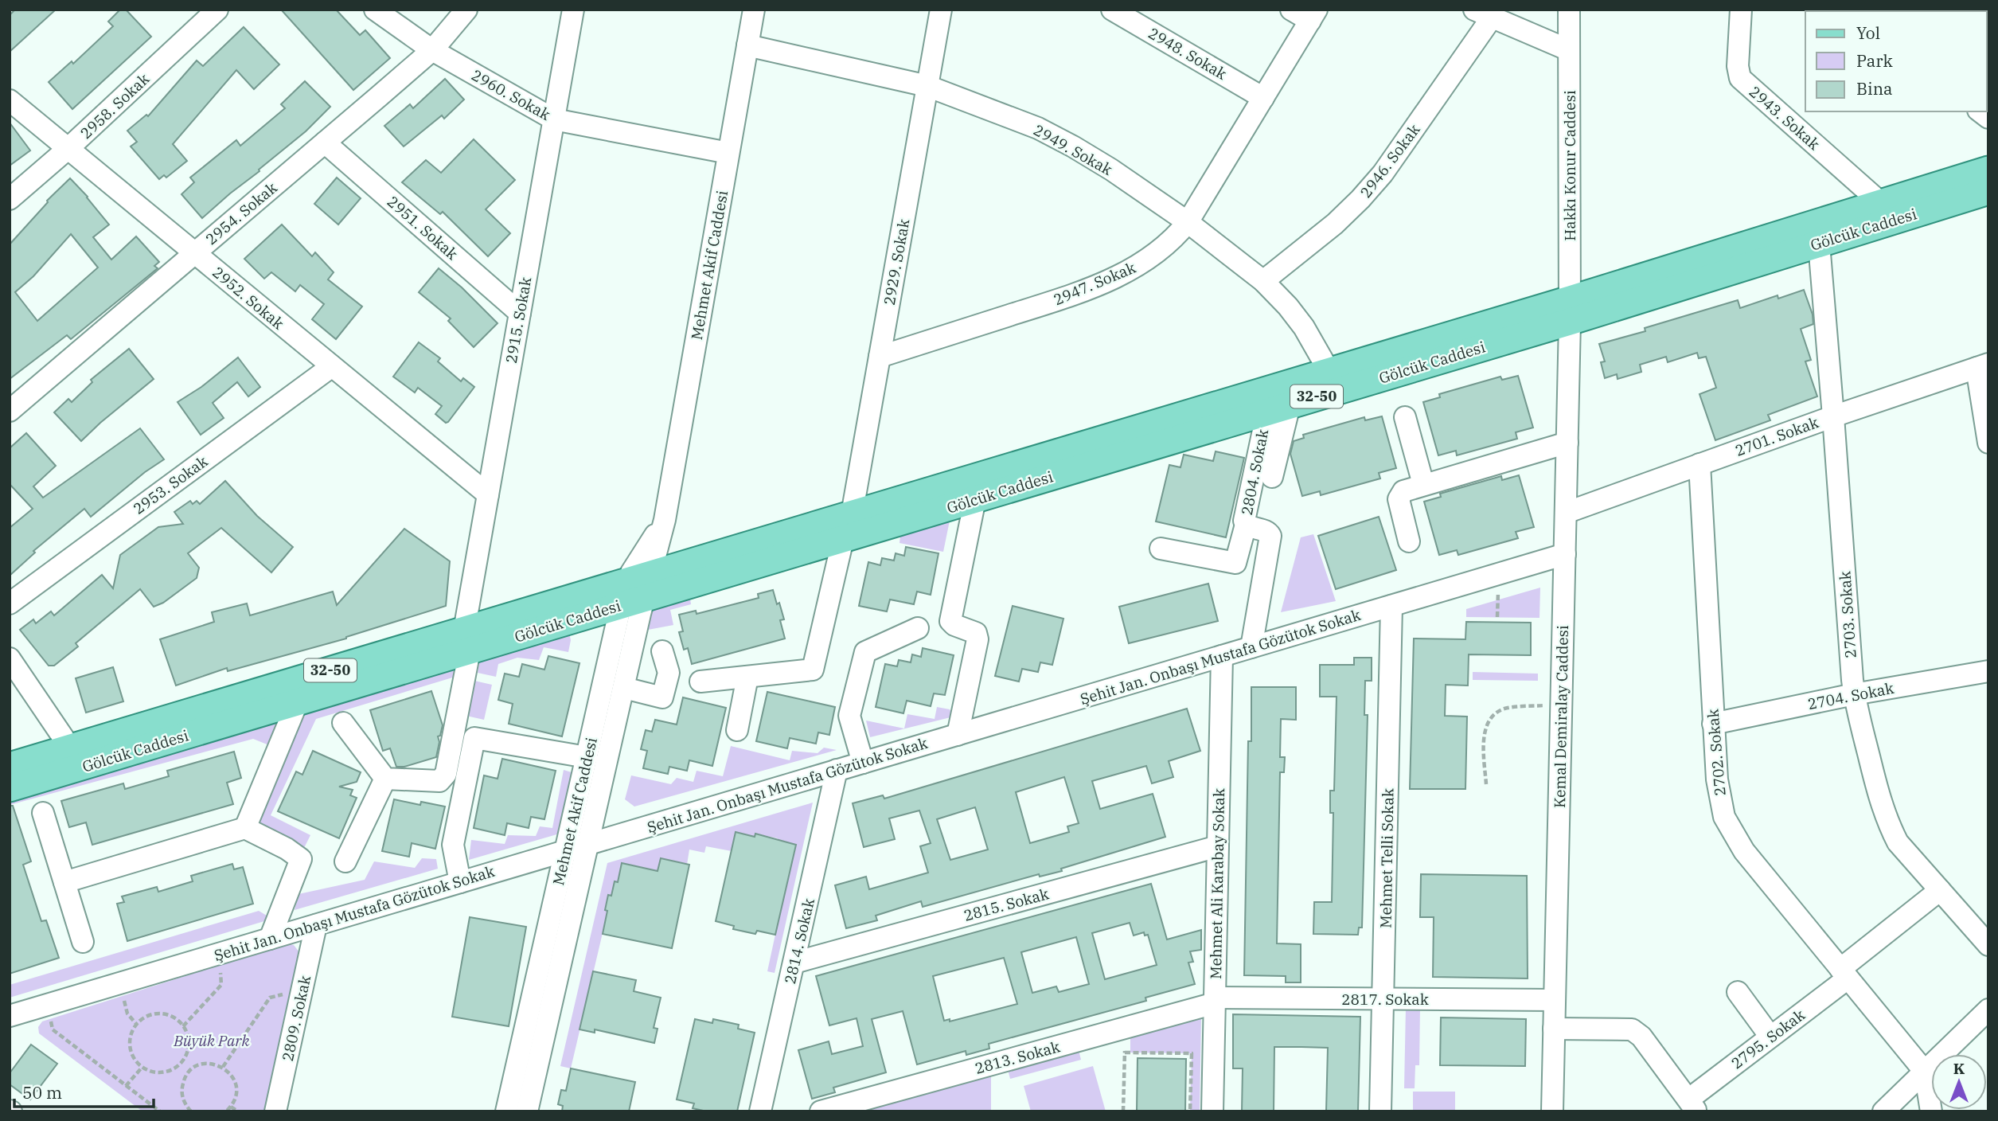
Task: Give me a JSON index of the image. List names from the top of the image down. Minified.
{"streets":{"main road":["Gölcük Caddesi","32-50"],"street":["2948. Sokak","2960. Sokak","2958. Sokak","2943. Sokak","2949. Sokak","2946. Sokak","Hakkı Konur Caddesi","2954. Sokak","2951. Sokak","2929. Sokak","Mehmet Akif Caddesi","2947. Sokak","2952. Sokak","2915. Sokak","2701. Sokak","2804. Sokak","2953. Sokak","2703. Sokak","Şehit Jan. Onbaşı Mustafa Gözütok Sokak","2704. Sokak","Kemal Demiralay Caddesi","2702. Sokak","Mehmet Telli Sokak","Mehmet Ali Karabay Sokak","2815. Sokak","2814. Sokak","2817. Sokak","2809. Sokak","2795. Sokak","2813. Sokak"]},"crossings":[["2948. Sokak","2947. Sokak"],["2960. Sokak","2954. Sokak"],["2960. Sokak","Mehmet Akif Caddesi"],["2960. Sokak","2915. Sokak"],["2958. Sokak","2952. Sokak"],["2943. Sokak","Gölcük Caddesi"],["2949. Sokak","2946. Sokak"],["2949. Sokak","Gölcük Caddesi"],["2949. Sokak","2929. Sokak"],["2949. Sokak","Mehmet Akif Caddesi"],["2949. Sokak","2947. Sokak"],["Hakkı Konur Caddesi","Gölcük Caddesi"],["Hakkı Konur Caddesi","Kemal Demiralay Caddesi"],["2954. Sokak","2951. Sokak"],["2954. Sokak","2952. Sokak"],["2951. Sokak","2915. Sokak"],["Gölcük Caddesi","2929. Sokak"],["Gölcük Caddesi","Mehmet Akif Caddesi"],["Gölcük Caddesi","2915. Sokak"],["Gölcük Caddesi","2804. Sokak"],["Gölcük Caddesi","2703. Sokak"],["Gölcük Caddesi","Kemal Demiralay Caddesi"],["2929. Sokak","2947. Sokak"],["Mehmet Akif Caddesi","Şehit Jan. Onbaşı Mustafa Gözütok Sokak"],["2952. Sokak","2915. Sokak"],["2952. Sokak","2953. Sokak"],["2701. Sokak","2703. Sokak"],["2701. Sokak","Kemal Demiralay Caddesi"],["2701. Sokak","2702. Sokak"],["2804. Sokak","Şehit Jan. Onbaşı Mustafa Gözütok Sokak"],["2703. Sokak","2704. Sokak"],["2703. Sokak","2795. Sokak"],["Şehit Jan. Onbaşı Mustafa Gözütok Sokak","Kemal Demiralay Caddesi"],["Şehit Jan. Onbaşı Mustafa Gözütok Sokak","Mehmet Telli Sokak"],["Şehit Jan. Onbaşı Mustafa Gözütok Sokak","Mehmet Ali Karabay Sokak"],["Şehit Jan. Onbaşı Mustafa Gözütok Sokak","2814. Sokak"],["Şehit Jan. Onbaşı Mustafa Gözütok Sokak","2809. Sokak"],["2704. Sokak","2702. Sokak"],["Kemal Demiralay Caddesi","2817. Sokak"],["2702. Sokak","2795. Sokak"],["Mehmet Telli Sokak","2817. Sokak"],["Mehmet Ali Karabay Sokak","2815. Sokak"],["Mehmet Ali Karabay Sokak","2817. Sokak"],["Mehmet Ali Karabay Sokak","2813. Sokak"],["2815. Sokak","2814. Sokak"],["2817. Sokak","2813. Sokak"]],"parks":["Büyük Park"],"legend":["Yol","Park","Bina"],"scale_bar":"50 m","north":"top"}
